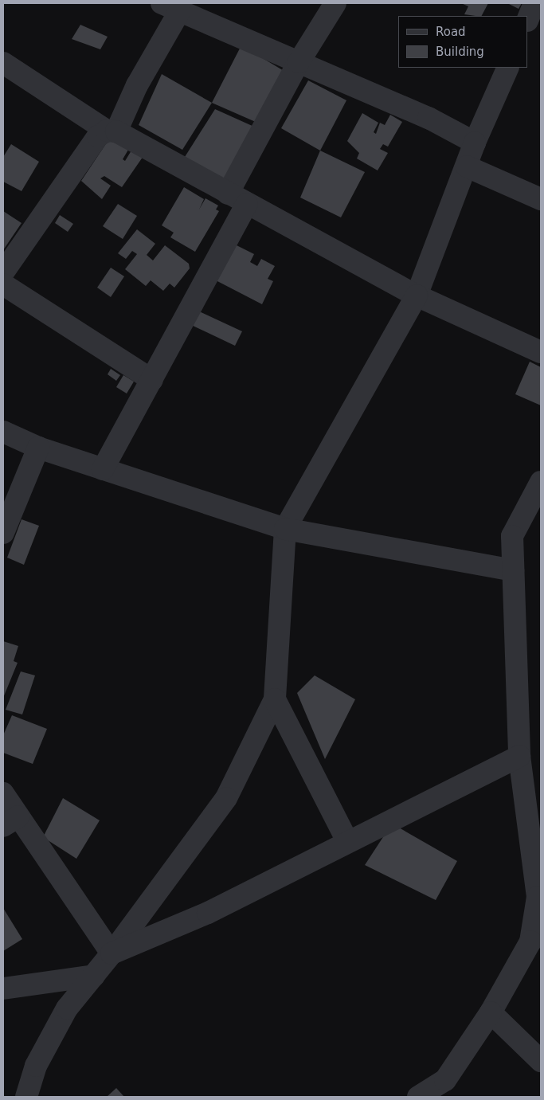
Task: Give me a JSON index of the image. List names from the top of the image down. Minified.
{"legend":["Road","Building"]}
